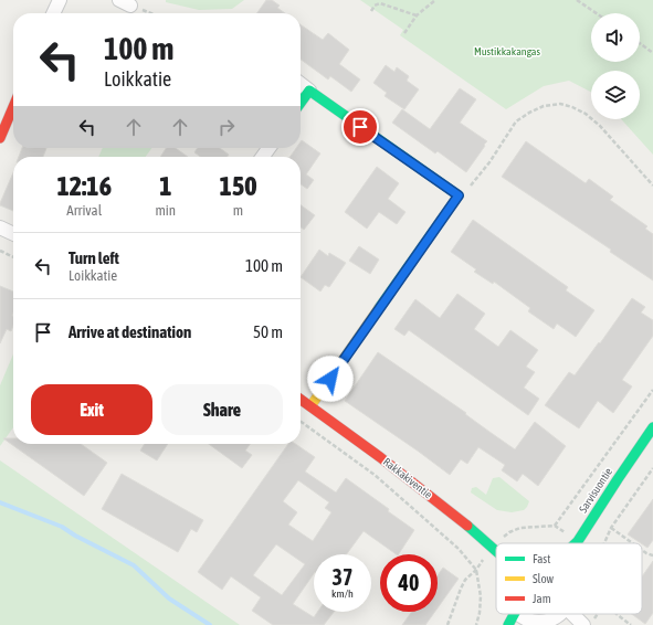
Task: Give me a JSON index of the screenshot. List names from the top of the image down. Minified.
{"streets":{"street":["Rakkakiventie","Sarvisuontie"]},"parks":["Mustikkakangas"],"legend":["Fast","Slow","Jam"],"page":{"turn":["100 m","Loikkatie"],"eta":["12:16","Arrival","1","min","150","m"],"list":[{"name":"Turn left","note":"Loikkatie","value":"100 m"},{"name":"Arrive at destination","value":"50 m"}],"buttons":["Exit","Share"],"speed":"37 km/h","limit":"40"}}
